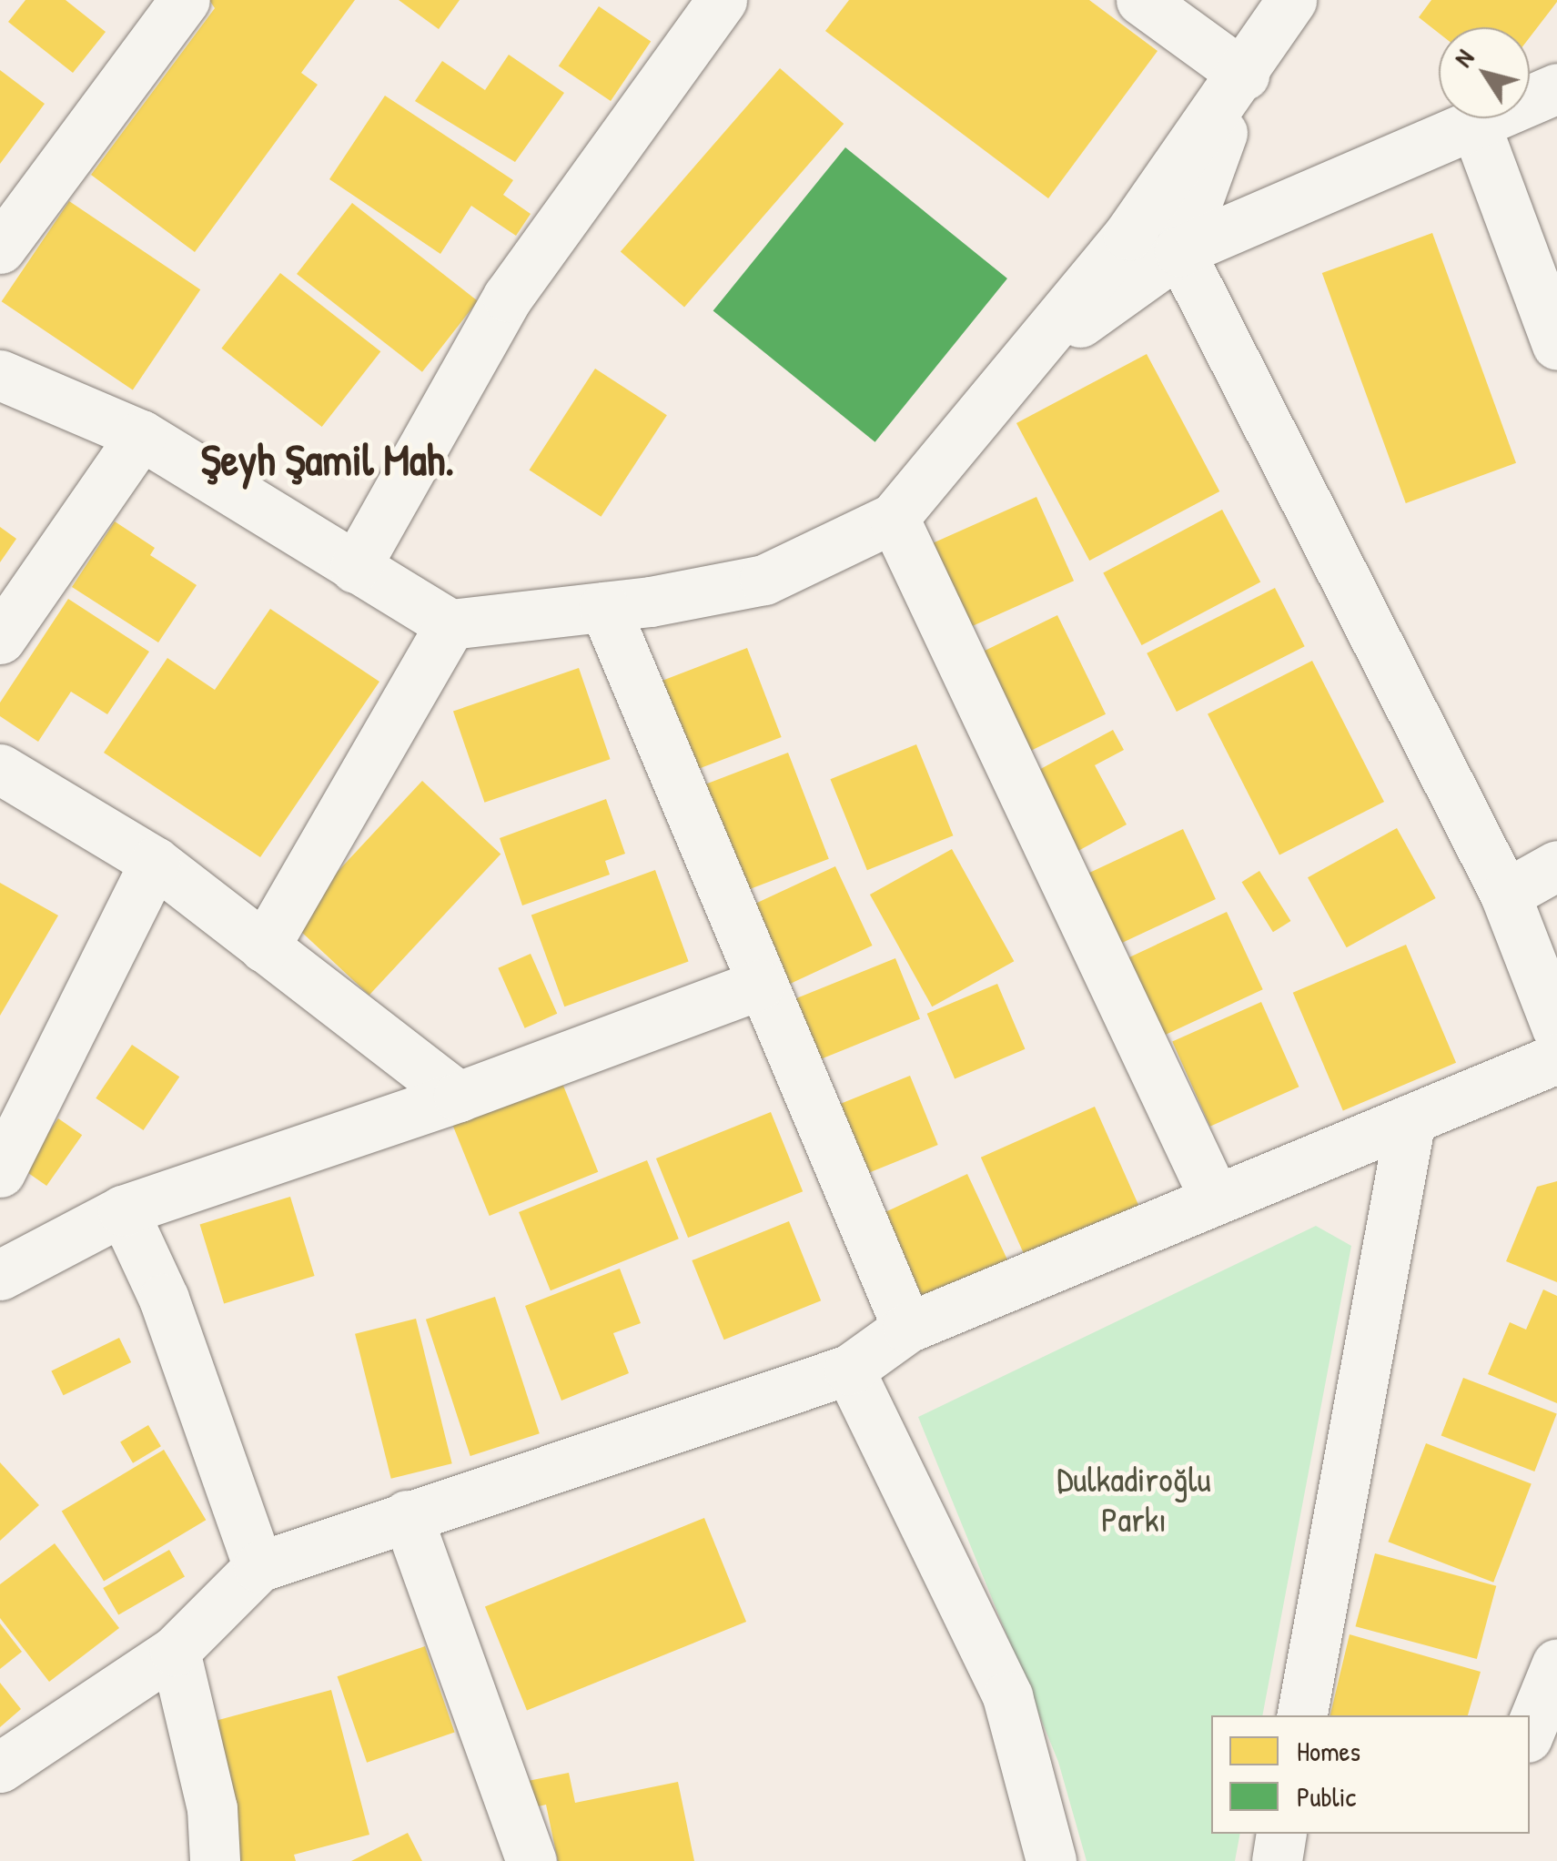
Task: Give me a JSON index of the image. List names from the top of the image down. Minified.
{"districts":["Şeyh Şamil Mah."],"parks":["Dulkadiroğlu Parkı"],"legend":["Homes","Public"],"north":"top left"}
